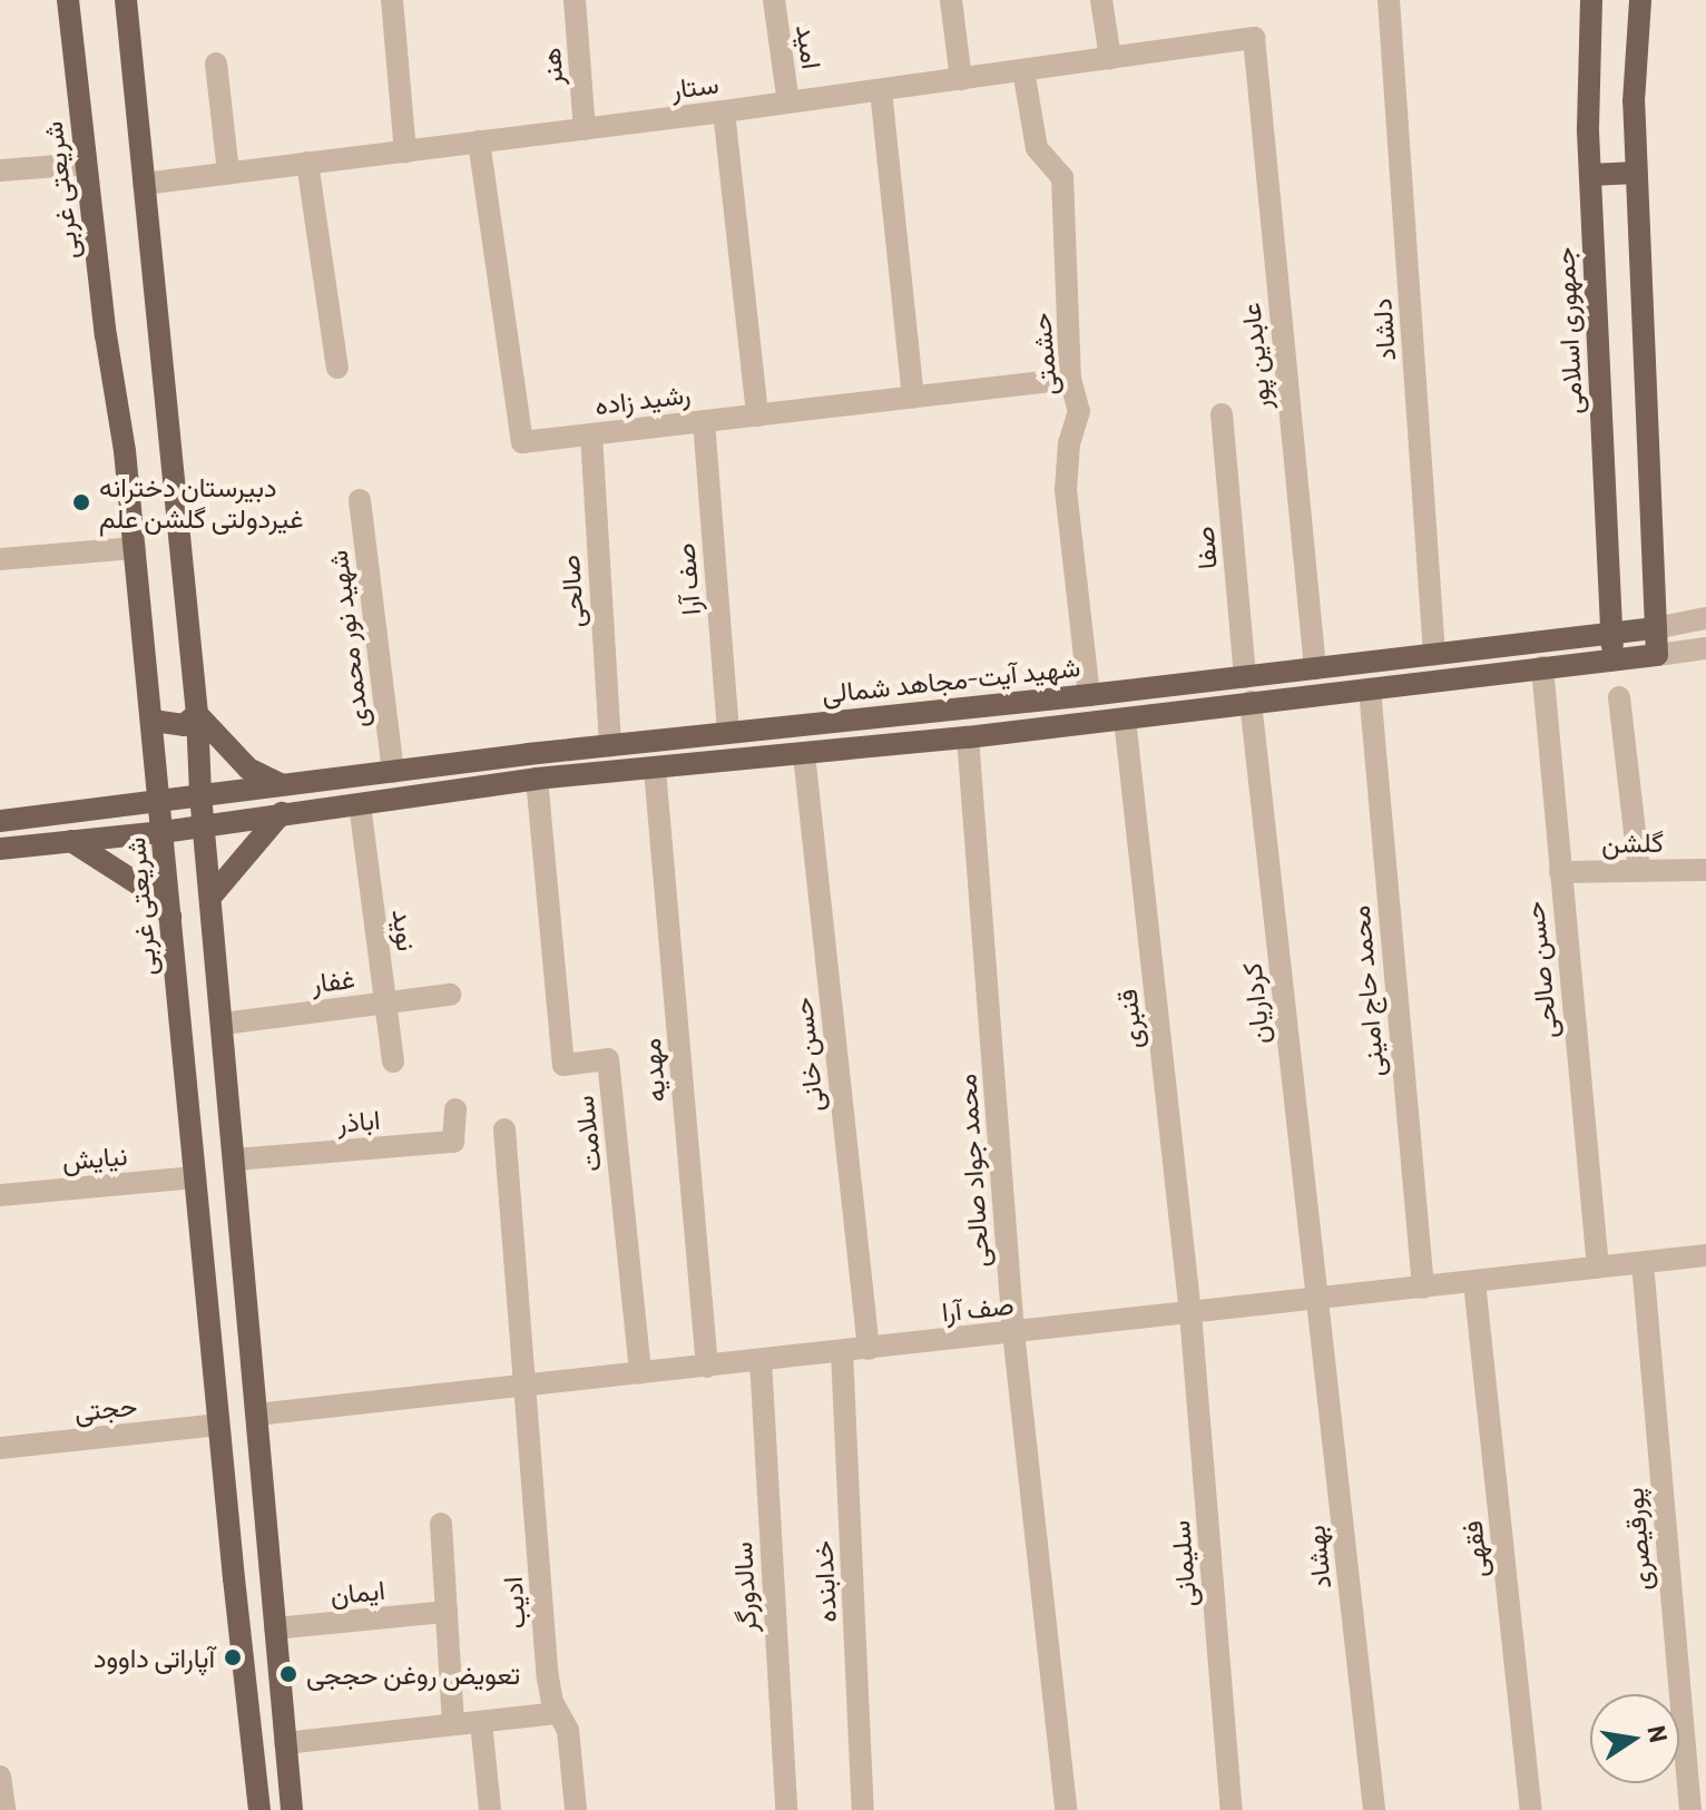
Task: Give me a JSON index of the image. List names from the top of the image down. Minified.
{"streets":{"main road":["شریعتی غربی","جمهوری اسلامی","شهید آیت-مجاهد شمالی"],"street":["امید","هنر","ستار","دلشاد","حشمتی","عابدین پور","رشید زاده","صفا","صف آرا","صالحی","شهید نور محمدی","گلشن","نوید","حسن صالحی","غفار","محمد حاج امینی","کرداریان","قنبری","حسن خانی","مهدیه","اباذر","سلامت","نیایش","محمد جواد صالحی","حجتی","پورقیصری","فقهی","بهشاد","سلیمانی","خدابنده","سالدورگر","ایمان","ادیب"]},"crossings":[["امید","ستار"],["هنر","ستار"],["ستار","حشمتی"],["ستار","عابدین پور"],["ستار","رشید زاده"],["شریعتی غربی","شهید آیت-مجاهد شمالی"],["شریعتی غربی","نیایش"],["شریعتی غربی","حجتی"],["دلشاد","شهید آیت-مجاهد شمالی"],["جمهوری اسلامی","شهید آیت-مجاهد شمالی"],["حشمتی","رشید زاده"],["حشمتی","شهید آیت-مجاهد شمالی"],["عابدین پور","شهید آیت-مجاهد شمالی"],["رشید زاده","صف آرا"],["رشید زاده","صالحی"],["صفا","شهید آیت-مجاهد شمالی"],["صف آرا","شهید آیت-مجاهد شمالی"],["صف آرا","حسن صالحی"],["صف آرا","محمد حاج امینی"],["صف آرا","کرداریان"],["صف آرا","قنبری"],["صف آرا","حسن خانی"],["صف آرا","مهدیه"],["صف آرا","سلامت"],["صف آرا","محمد جواد صالحی"],["صف آرا","پورقیصری"],["صف آرا","فقهی"],["صف آرا","بهشاد"],["صف آرا","سلیمانی"],["صف آرا","خدابنده"],["صف آرا","سالدورگر"],["صف آرا","ادیب"],["صالحی","شهید آیت-مجاهد شمالی"],["شهید نور محمدی","شهید آیت-مجاهد شمالی"],["گلشن","حسن صالحی"],["نوید","غفار"],["کرداریان","بهشاد"],["قنبری","سلیمانی"]],"places":["دبیرستان دخترانه غیردولتی گلشن علم","آپاراتی داوود","تعویض روغن حججی"],"north":"right"}
